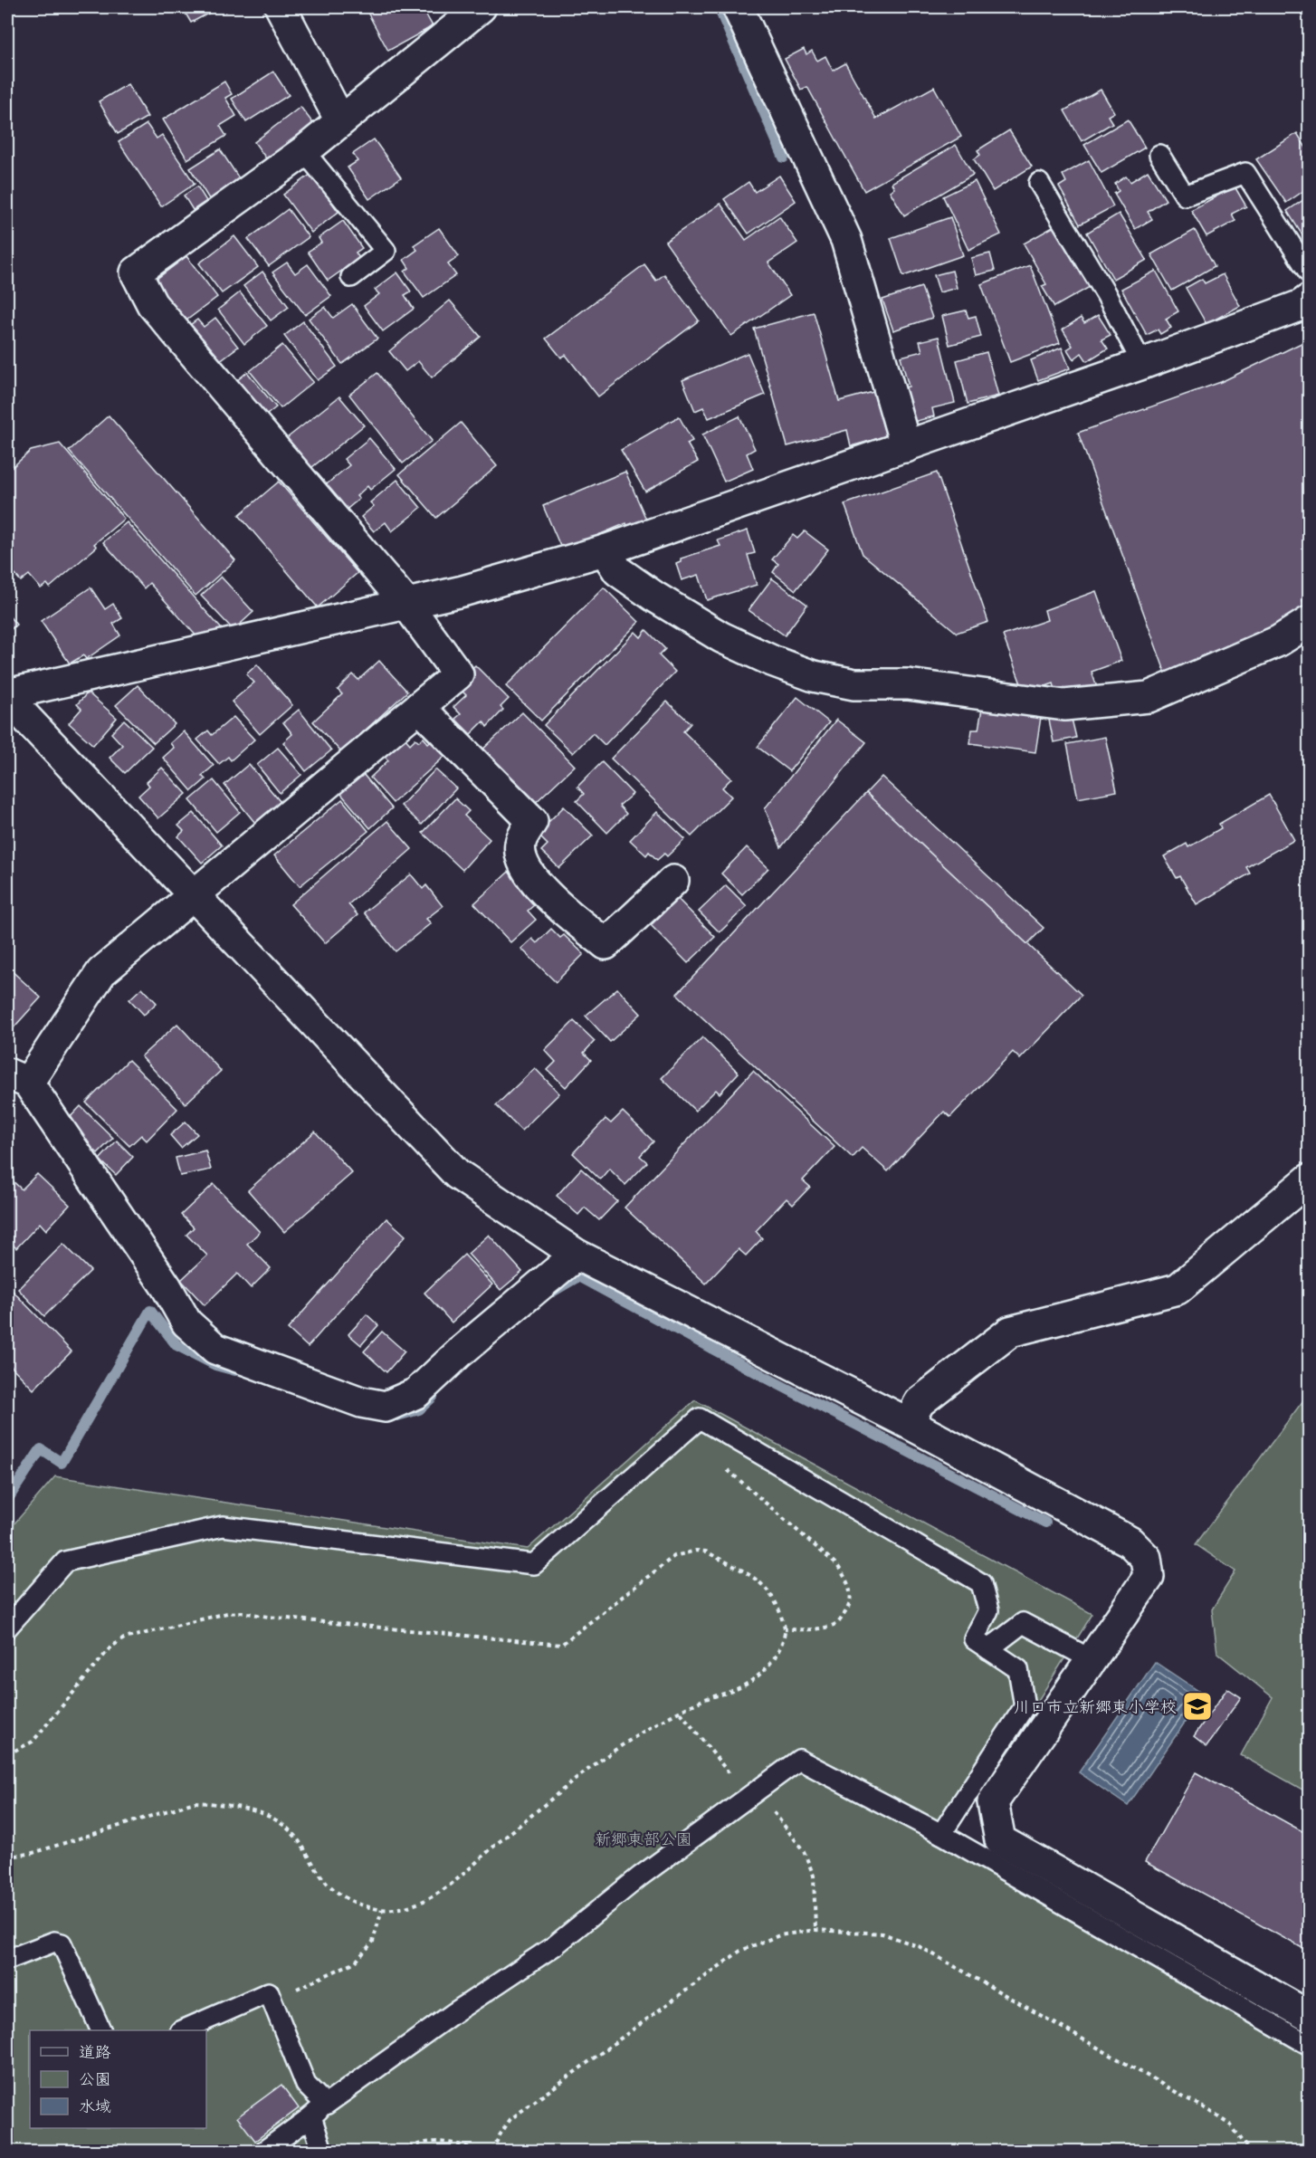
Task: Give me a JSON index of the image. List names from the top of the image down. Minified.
{"parks":["新郷東部公園"],"places":{"school or university":["川口市立新郷東小学校"]},"legend":["道路","公園","水域"]}
